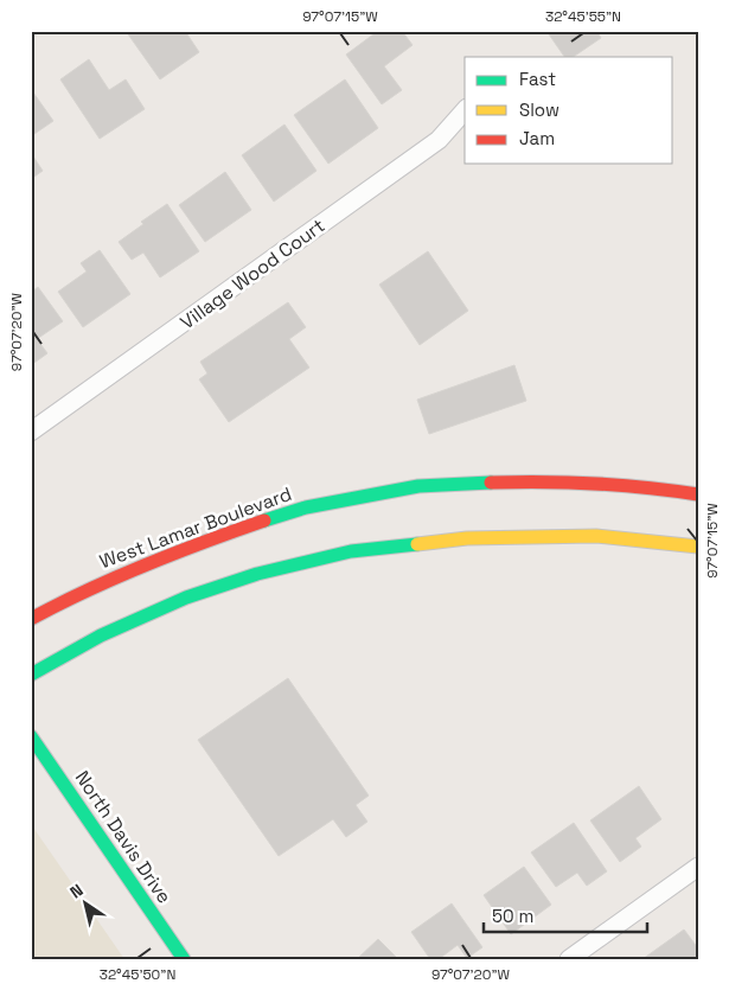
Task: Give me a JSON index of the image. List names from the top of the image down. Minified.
{"streets":{"main road":["West Lamar Boulevard","North Davis Drive"],"street":["Village Wood Court"]},"legend":["Fast","Slow","Jam"],"scale_bar":"50 m","north":"top left","coordinates":["97°07'15\"W","32°45'55\"N","97°07'20\"W","32°45'50\"N"]}
